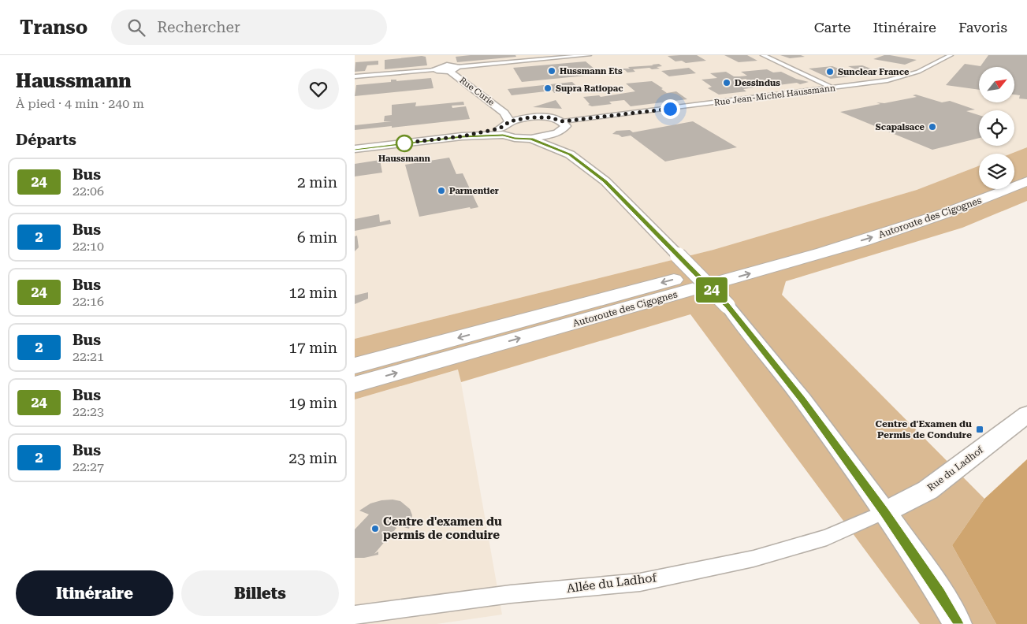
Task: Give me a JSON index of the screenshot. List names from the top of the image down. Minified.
{"streets":{"highway":["Autoroute des Cigognes"],"main road":["Rue Curie","Rue du Ladhof"],"street":["Rue Jean-Michel Haussmann","Allée du Ladhof"]},"crossings":[["Rue du Ladhof","Allée du Ladhof"]],"places":{"other":["Hussmann Ets","Sunclear France","Dessindus","Supra Ratiopac","Scapalsace","Haussmann","Parmentier","Centre d'examen du permis de conduire"],"transit":["Centre d'Examen du Permis de Conduire"]},"lines":["bus line 24"],"north":"top right","page":{"header":"Transo","search":"Rechercher","nav":["Carte","Itinéraire","Favoris"],"heading":[["Haussmann","À pied · 4 min · 240 m"],"Départs"],"on_map":"24","list":[{"mark":"24","name":"Bus","note":"22:06","value":"2 min"},{"mark":"2","name":"Bus","note":"22:10","value":"6 min"},{"mark":"24","name":"Bus","note":"22:16","value":"12 min"},{"mark":"2","name":"Bus","note":"22:21","value":"17 min"},{"mark":"24","name":"Bus","note":"22:23","value":"19 min"},{"mark":"2","name":"Bus","note":"22:27","value":"23 min"}],"buttons":["Itinéraire","Billets"]}}
